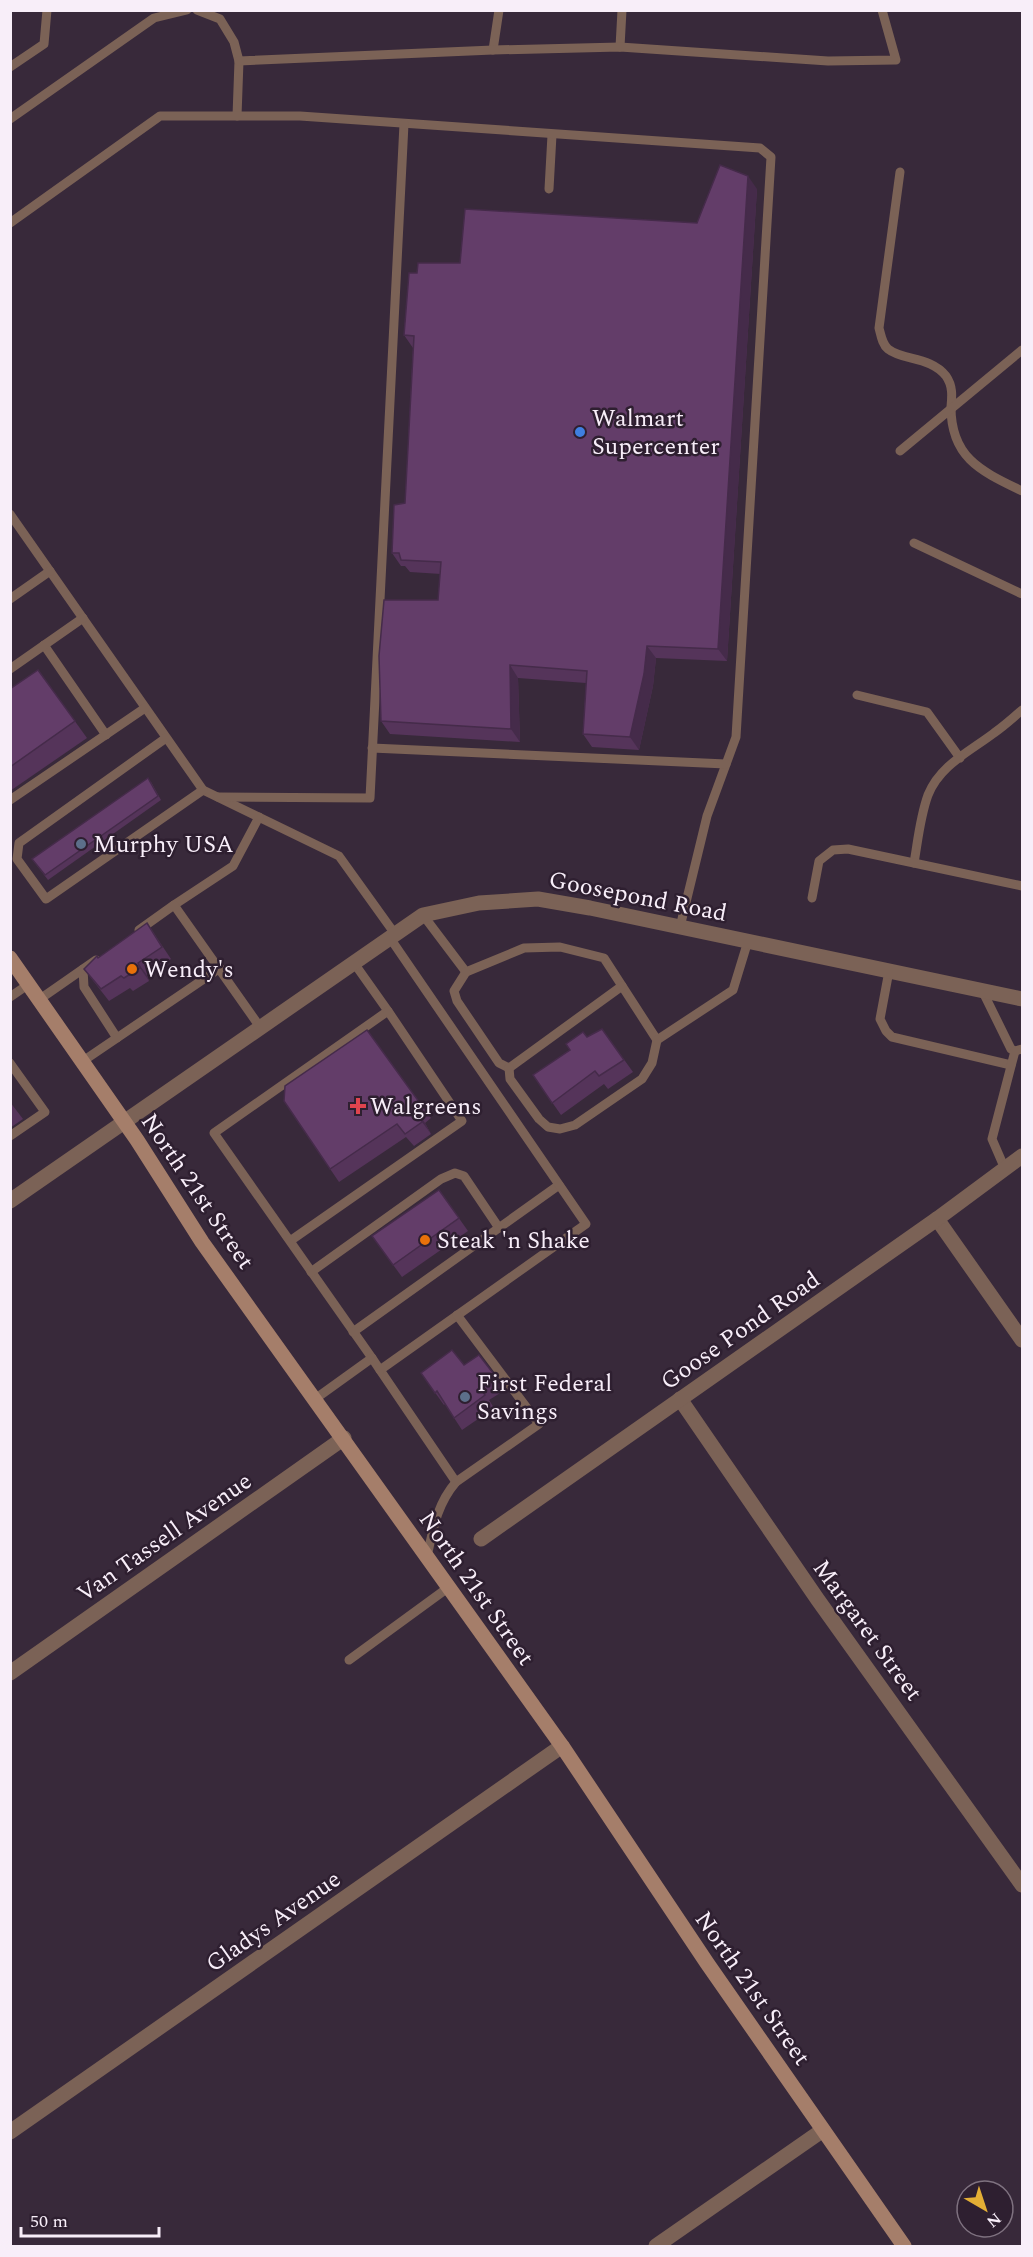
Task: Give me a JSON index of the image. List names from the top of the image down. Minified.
{"streets":{"main road":["North 21st Street"],"street":["Goosepond Road","Goose Pond Road","Van Tassell Avenue","Margaret Street","Gladys Avenue"]},"crossings":[["Goosepond Road","North 21st Street"],["North 21st Street","Van Tassell Avenue"],["North 21st Street","Gladys Avenue"],["Goose Pond Road","Margaret Street"]],"places":{"other":["Walmart Supercenter","Murphy USA","Wendy's","Steak 'n Shake","First Federal Savings"],"health":["Walgreens"]},"scale_bar":"50 m","north":"bottom right"}
